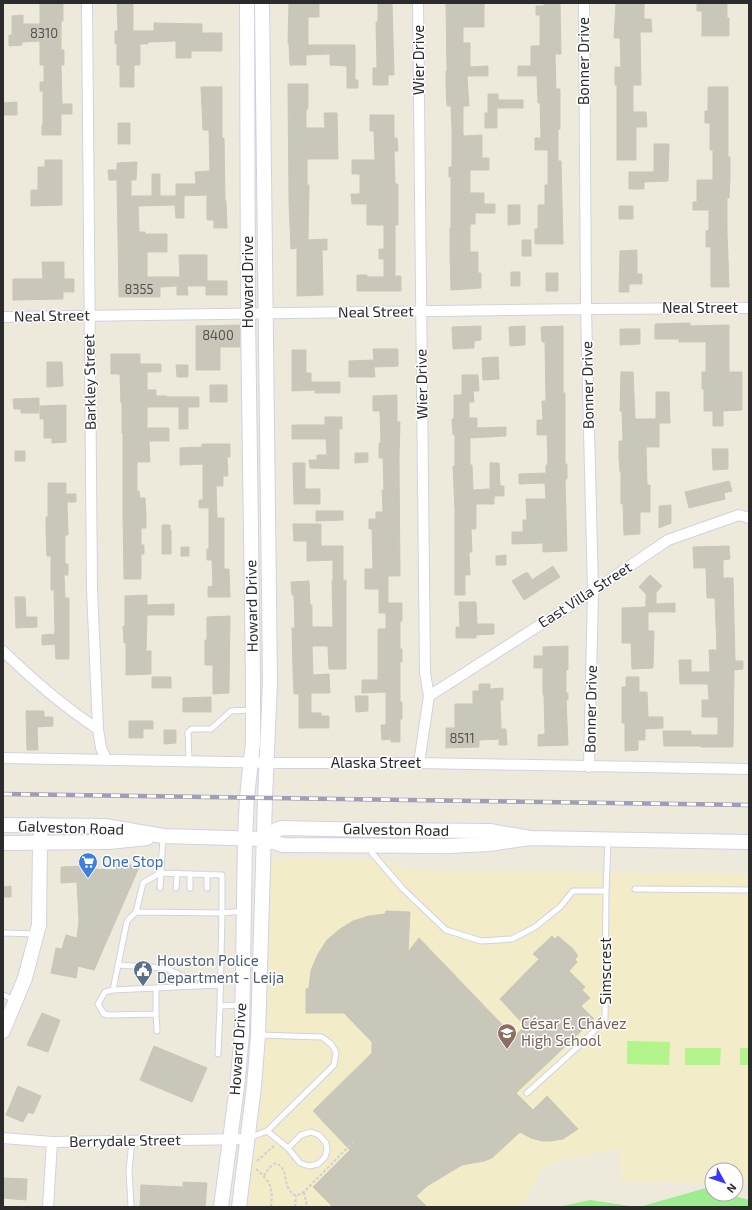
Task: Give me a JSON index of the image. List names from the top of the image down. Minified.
{"streets":{"main road":["Howard Drive","Galveston Road"],"street":["Wier Drive","Bonner Drive","Neal Street","Barkley Street","East Villa Street","Alaska Street","Berrydale Street"],"lane":["Simscrest"]},"crossings":[["Wier Drive","Neal Street"],["Wier Drive","East Villa Street"],["Wier Drive","Alaska Street"],["Bonner Drive","Neal Street"],["Bonner Drive","East Villa Street"],["Bonner Drive","Alaska Street"],["Howard Drive","Neal Street"],["Howard Drive","Alaska Street"],["Howard Drive","Galveston Road"],["Howard Drive","Berrydale Street"],["Neal Street","Barkley Street"],["Barkley Street","Alaska Street"],["Galveston Road","Simscrest"]],"places":{"supermarket":["One Stop"],"public building":["Houston Police Department - Leija"],"school or university":["César E. Chávez High School"]},"house_numbers":["8310","8355","8400","8511"],"north":"bottom right"}
